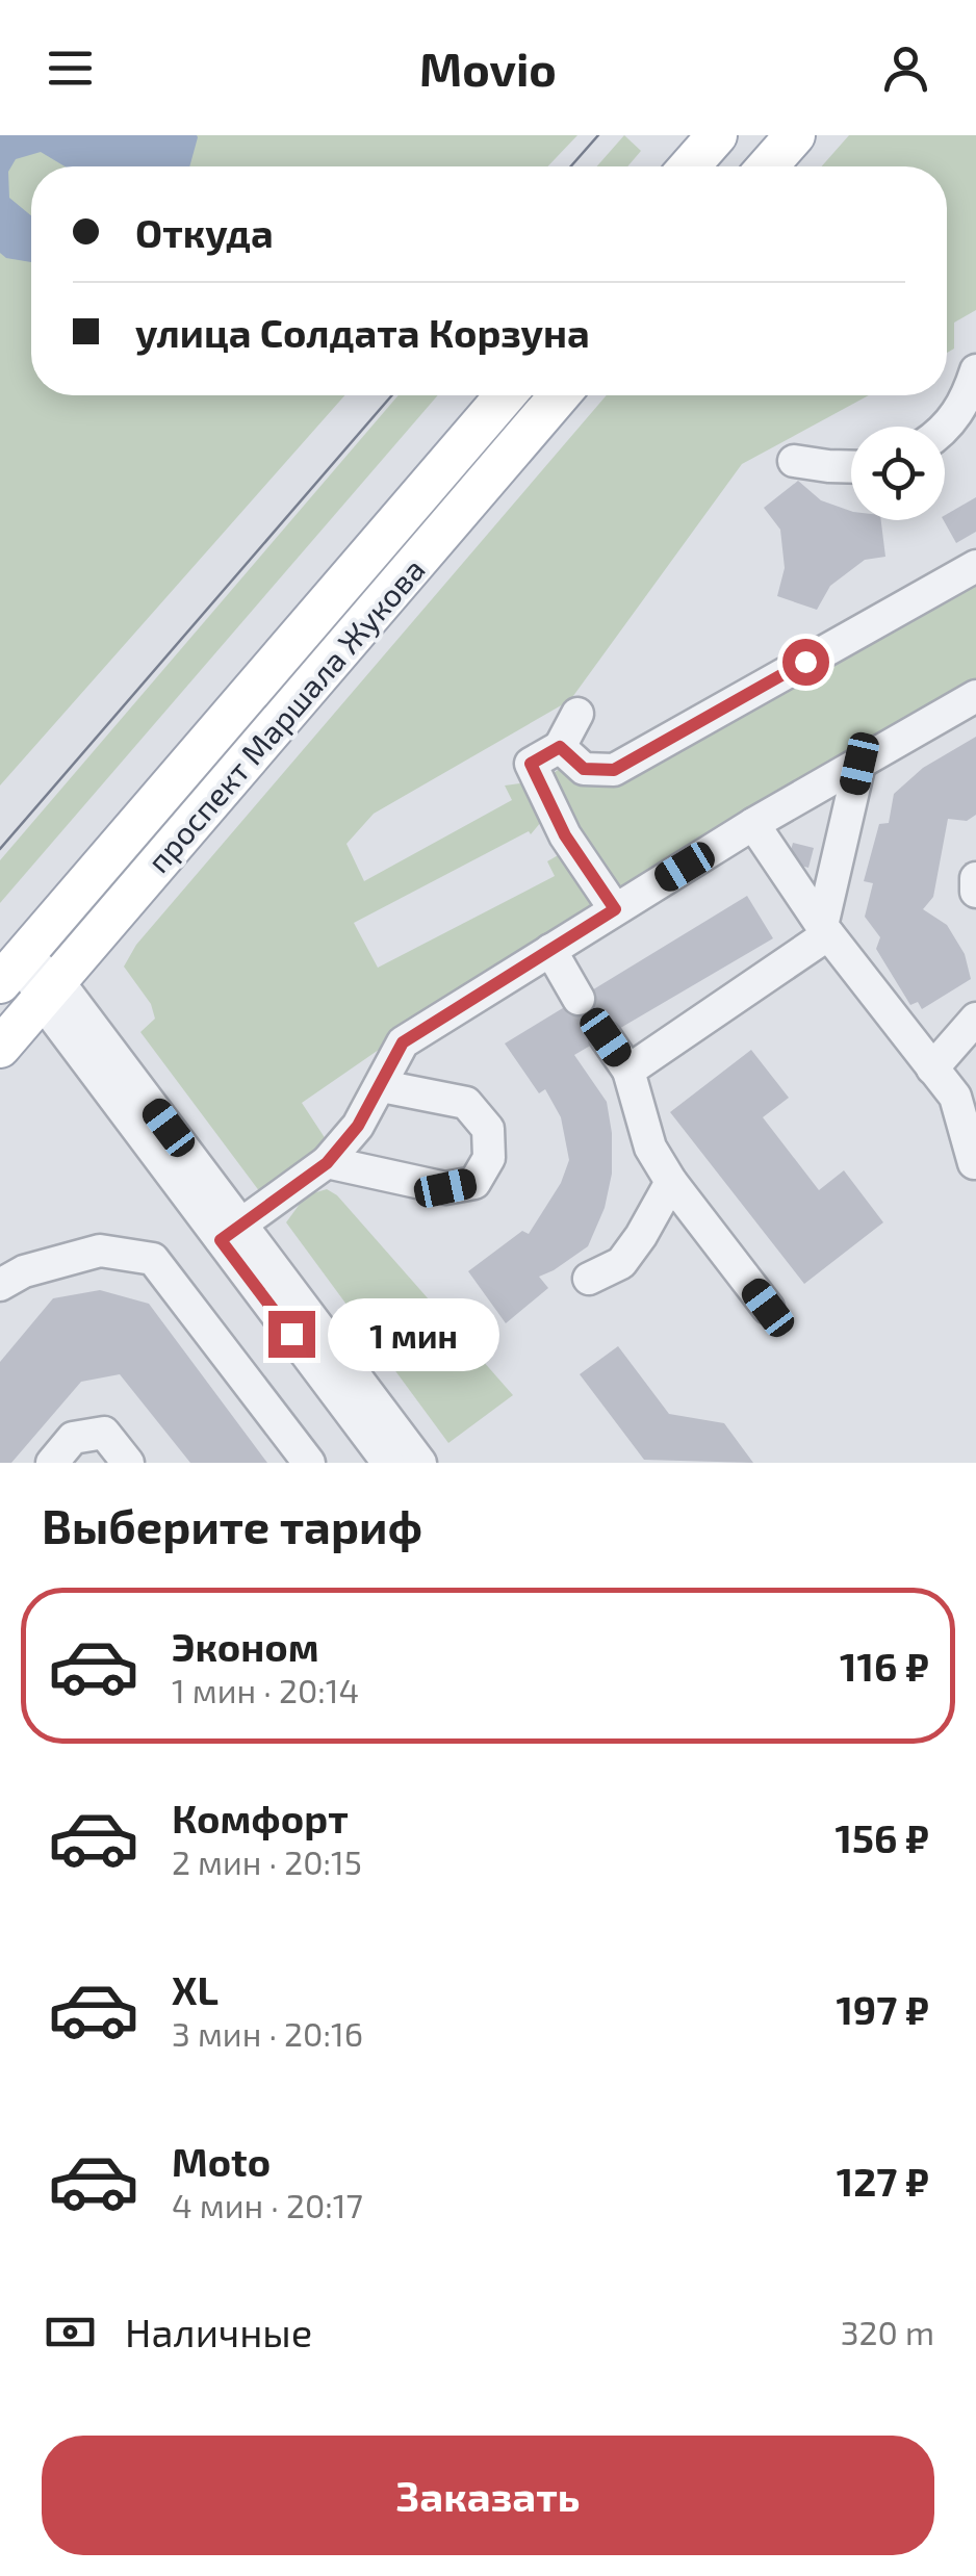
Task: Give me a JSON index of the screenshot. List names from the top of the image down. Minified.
{"streets":{"main road":["проспект Маршала Жукова"]},"page":{"header":"Movio","banner":["Откуда","улица Солдата Корзуна"],"bubble":"1 мин","heading":"Выберите тариф","list":[{"name":"Эконом","note":"1 мин · 20:14","value":"116 ₽"},{"name":"Комфорт","note":"2 мин · 20:15","value":"156 ₽"},{"name":"XL","note":"3 мин · 20:16","value":"197 ₽"},{"name":"Moto","note":"4 мин · 20:17","value":"127 ₽"}],"pay":["Наличные","320 m"],"buttons":"Заказать"}}
